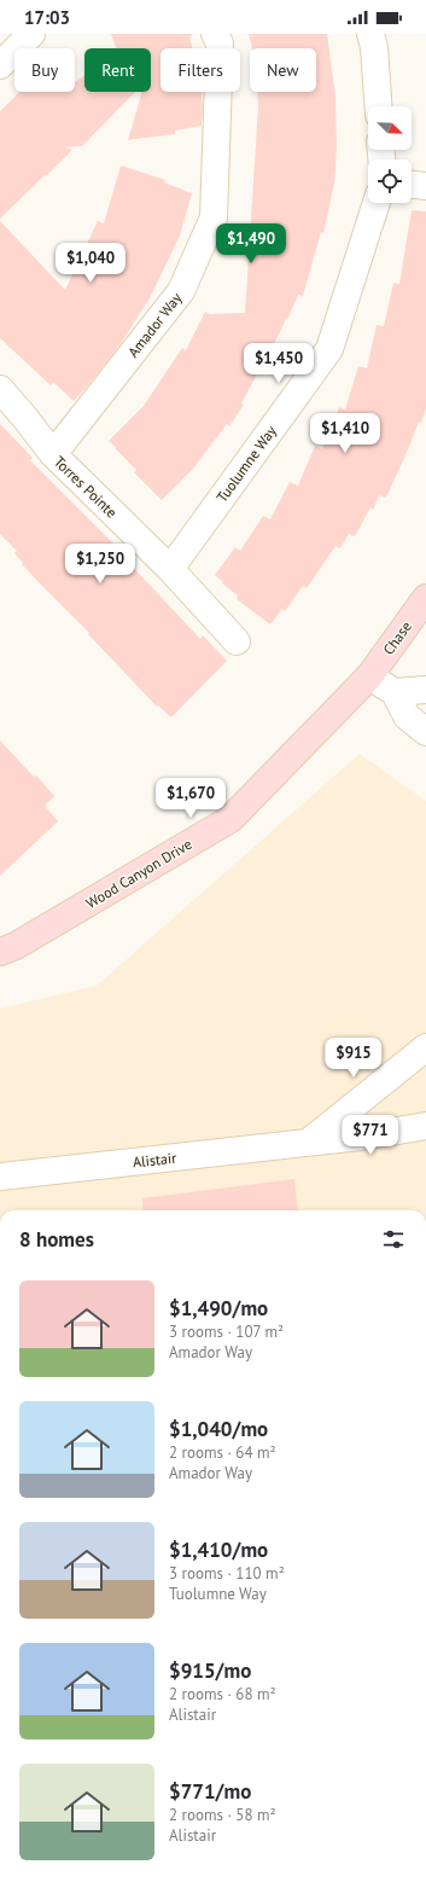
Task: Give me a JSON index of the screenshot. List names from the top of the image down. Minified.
{"streets":{"street":["Amador Way","Tuolumne Way","Torres Pointe","Chase","Wood Canyon Drive","Alistair"]},"crossings":[["Amador Way","Torres Pointe"],["Tuolumne Way","Torres Pointe"],["Chase","Wood Canyon Drive"]],"north":"bottom right","page":{"status":"17:03","chip":["Buy","Rent","Filters","New"],"price":["$1,490","$1,040","$1,450","$1,410","$1,250","$1,670","$915","$771"],"heading":"8 homes","list":[{"name":"$1,490/mo","note":"3 rooms · 107 m² · Amador Way"},{"name":"$1,040/mo","note":"2 rooms · 64 m² · Amador Way"},{"name":"$1,410/mo","note":"3 rooms · 110 m² · Tuolumne Way"},{"name":"$915/mo","note":"2 rooms · 68 m² · Alistair"},{"name":"$771/mo","note":"2 rooms · 58 m² · Alistair"}]}}
